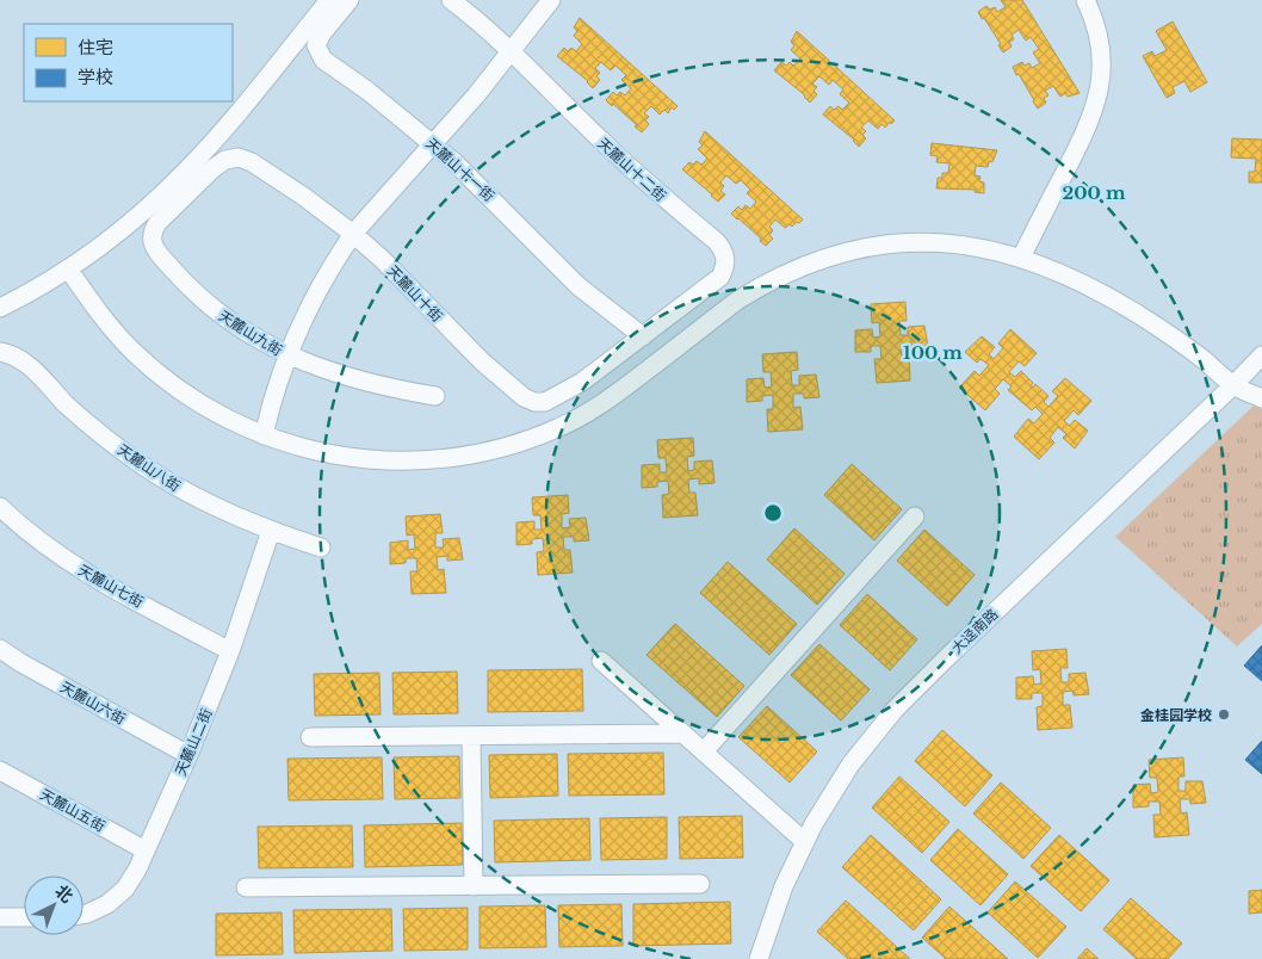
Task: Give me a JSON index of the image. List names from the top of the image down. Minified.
{"streets":{"street":["天麓山十一街","天麓山十二街","天麓山十街","天麓山九街","天麓山八街","天麓山七街","大迳南路","天麓山六街","天麓山二街","天麓山五街"]},"crossings":[["天麓山十一街","天麓山十二街"],["天麓山十一街","天麓山十街"],["天麓山十二街","天麓山十街"],["天麓山十街","天麓山九街"],["天麓山八街","天麓山二街"],["天麓山七街","天麓山二街"],["天麓山六街","天麓山二街"],["天麓山二街","天麓山五街"]],"places":["金桂园学校"],"legend":["住宅","学校"],"north":"top right","rings":["200 m","100 m"]}
